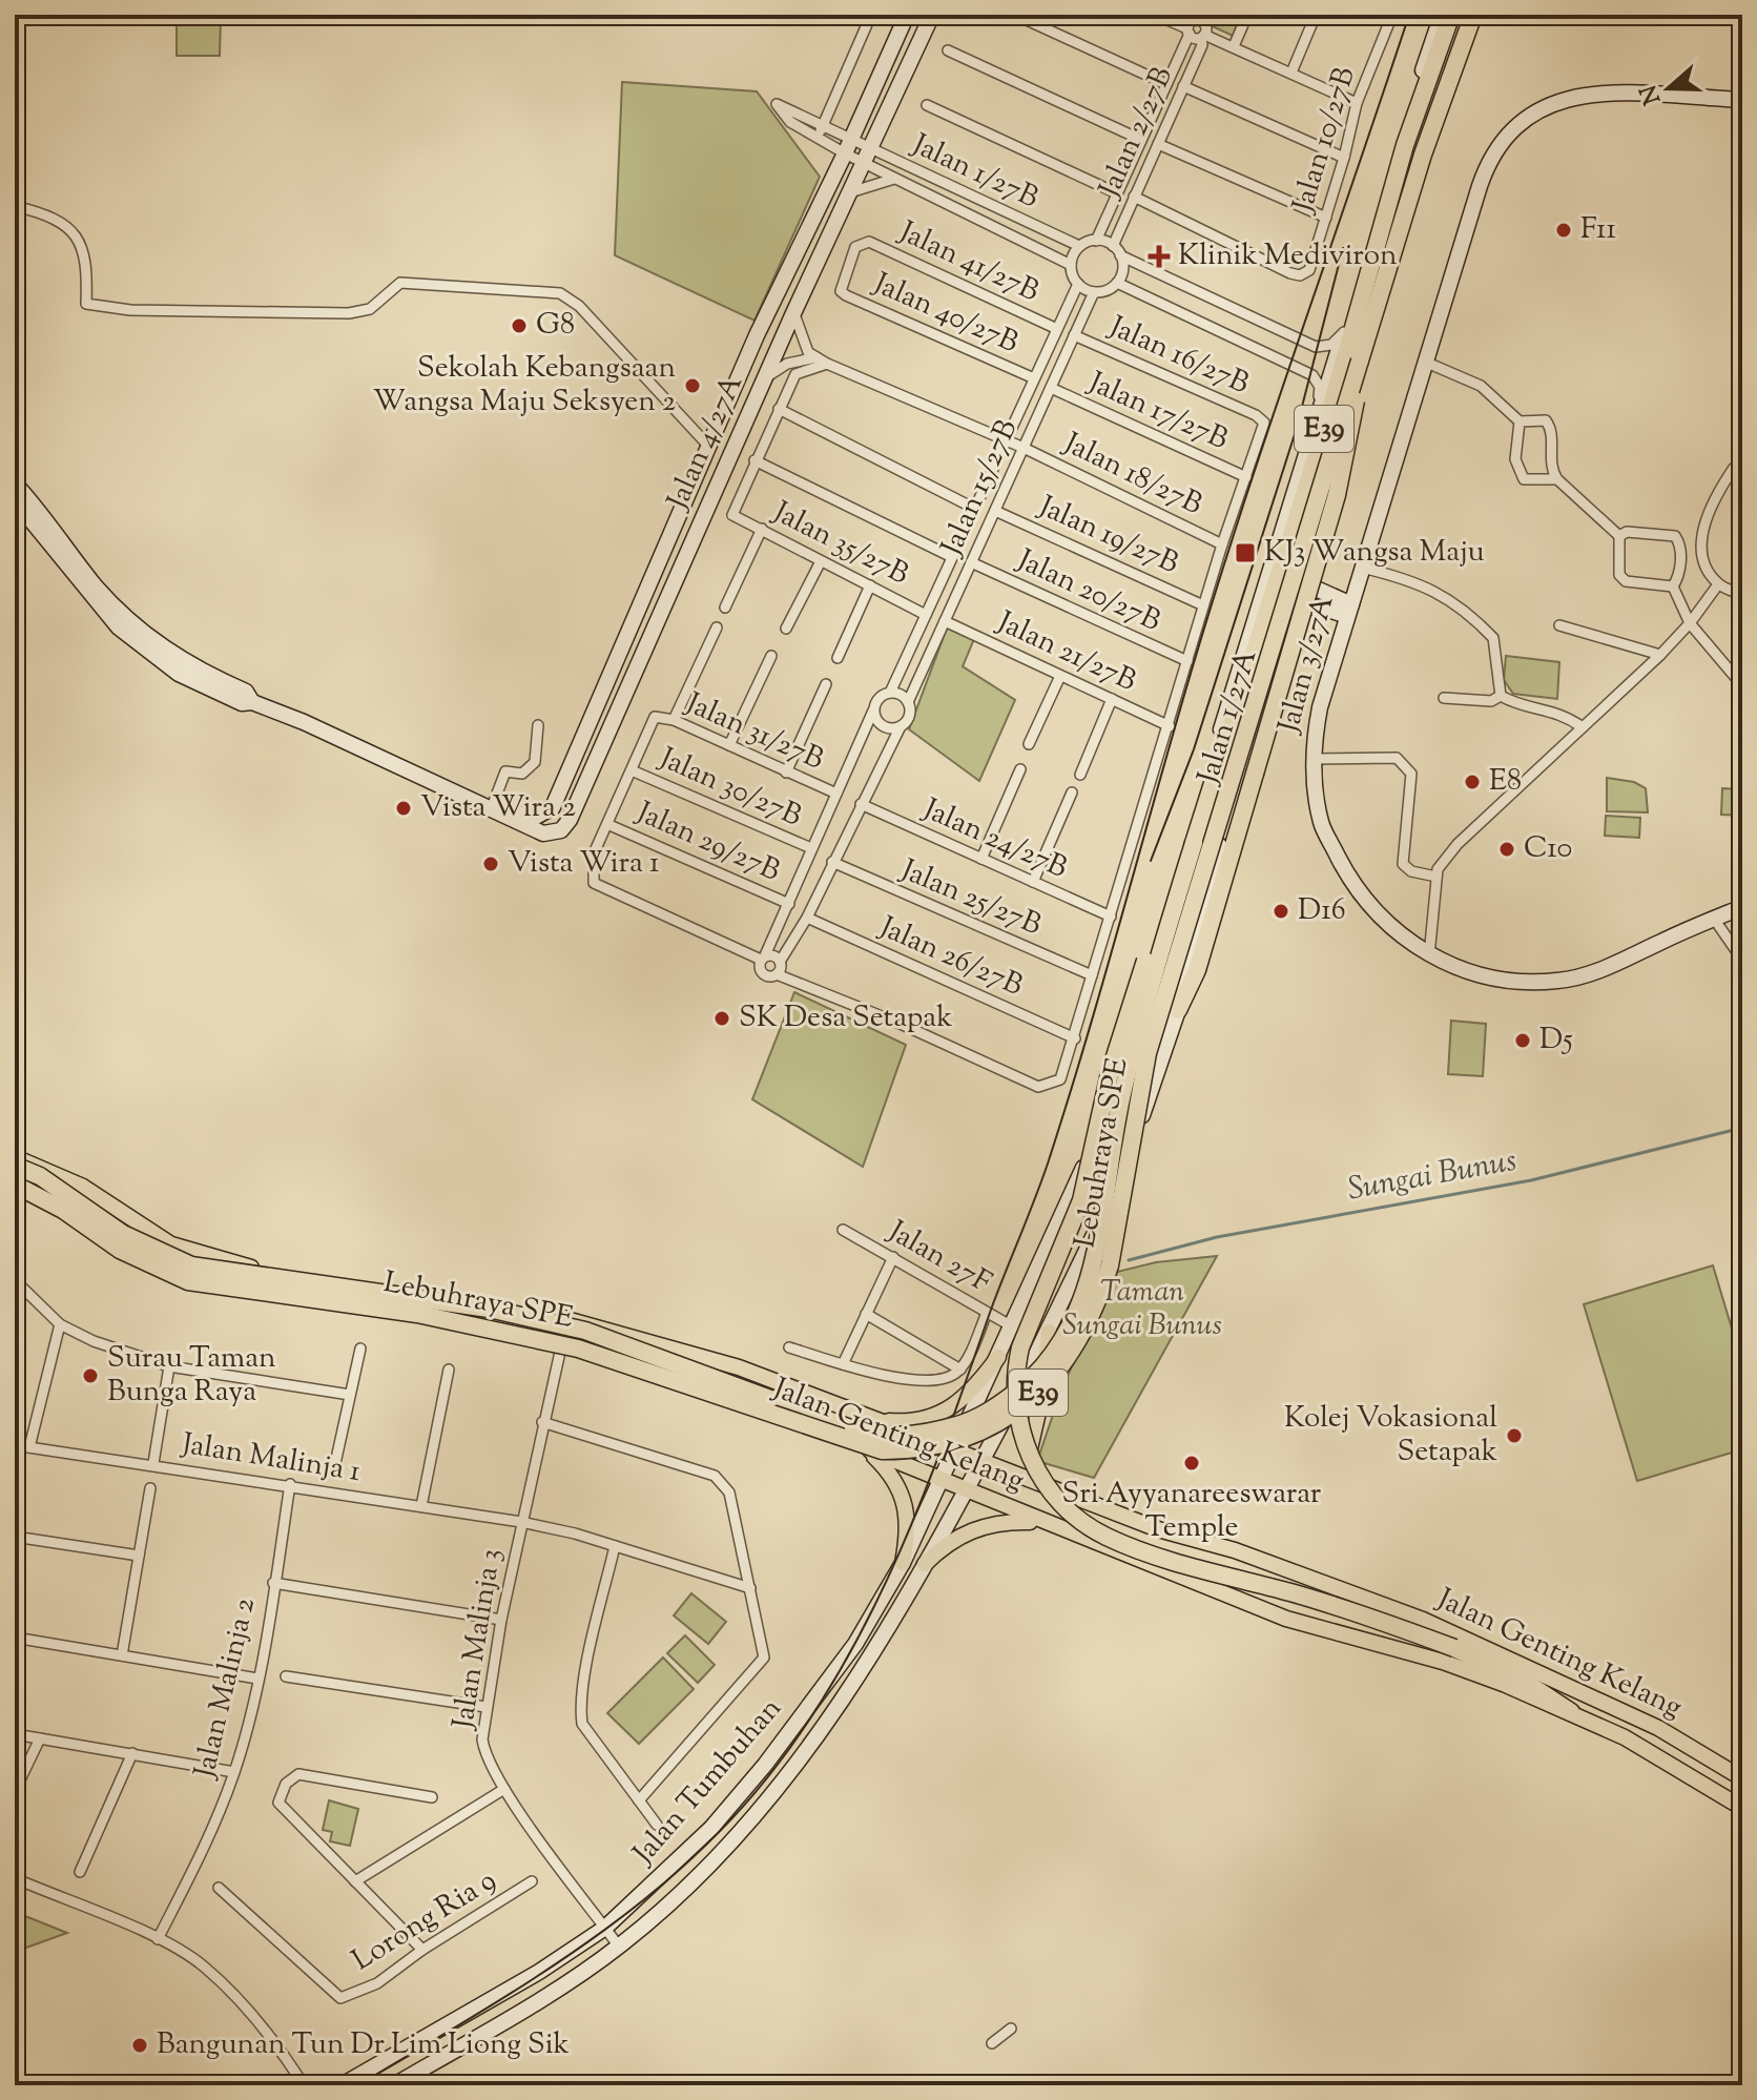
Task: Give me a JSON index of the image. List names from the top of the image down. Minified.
{"streets":{"highway":["E39","Lebuhraya SPE"],"main road":["Jalan 4/27A","Jalan 3/27A","Jalan 1/27A","Jalan Genting Kelang","Jalan Tumbuhan"],"street":["Jalan 2/27B","Jalan 10/27B","Jalan 1/27B","Jalan 41/27B","Jalan 40/27B","Jalan 16/27B","Jalan 17/27B","Jalan 18/27B","Jalan 15/27B","Jalan 19/27B","Jalan 35/27B","Jalan 20/27B","Jalan 21/27B","Jalan 31/27B","Jalan 30/27B","Jalan 24/27B","Jalan 29/27B","Jalan 25/27B","Jalan 26/27B","Jalan 27F","Jalan Malinja 1","Jalan Malinja 3","Jalan Malinja 2","Lorong Ria 9"]},"crossings":[["Jalan 2/27B","Jalan 10/27B"],["Jalan 2/27B","Jalan 1/27B"],["Jalan 2/27B","Jalan 15/27B"],["Jalan 1/27B","Jalan 4/27A"],["Jalan 1/27B","Jalan 15/27B"],["Jalan 41/27B","Jalan 40/27B"],["Jalan 41/27B","Jalan 15/27B"],["Jalan 40/27B","Jalan 15/27B"],["Jalan 16/27B","Jalan 17/27B"],["Jalan 16/27B","Jalan 15/27B"],["Jalan 17/27B","Jalan 15/27B"],["E39","Lebuhraya SPE"],["E39","Jalan Genting Kelang"],["Jalan 18/27B","Jalan 15/27B"],["Jalan 15/27B","Jalan 19/27B"],["Jalan 15/27B","Jalan 35/27B"],["Jalan 15/27B","Jalan 20/27B"],["Jalan 15/27B","Jalan 21/27B"],["Jalan 1/27A","Jalan 27F"],["Jalan 1/27A","Jalan Genting Kelang"],["Jalan 1/27A","Jalan Tumbuhan"],["Jalan 31/27B","Jalan 30/27B"],["Lebuhraya SPE","Jalan Genting Kelang"],["Jalan Genting Kelang","Jalan Malinja 3"],["Jalan Genting Kelang","Jalan Tumbuhan"],["Jalan Malinja 1","Jalan Malinja 3"],["Jalan Malinja 1","Jalan Malinja 2"],["Jalan Malinja 3","Jalan Tumbuhan"]],"water":["Sungai Bunus"],"parks":["Taman Sungai Bunus"],"places":{"other":["F11","G8","Sekolah Kebangsaan Wangsa Maju Seksyen 2","E8","Vista Wira 2","C10","Vista Wira 1","D16","SK Desa Setapak","D5","Surau Taman Bunga Raya","Kolej Vokasional Setapak","Sri Ayyanareeswarar Temple","Bangunan Tun Dr Lim Liong Sik"],"health":["Klinik Mediviron"],"transit":["KJ3 Wangsa Maju"]},"north":"left"}
